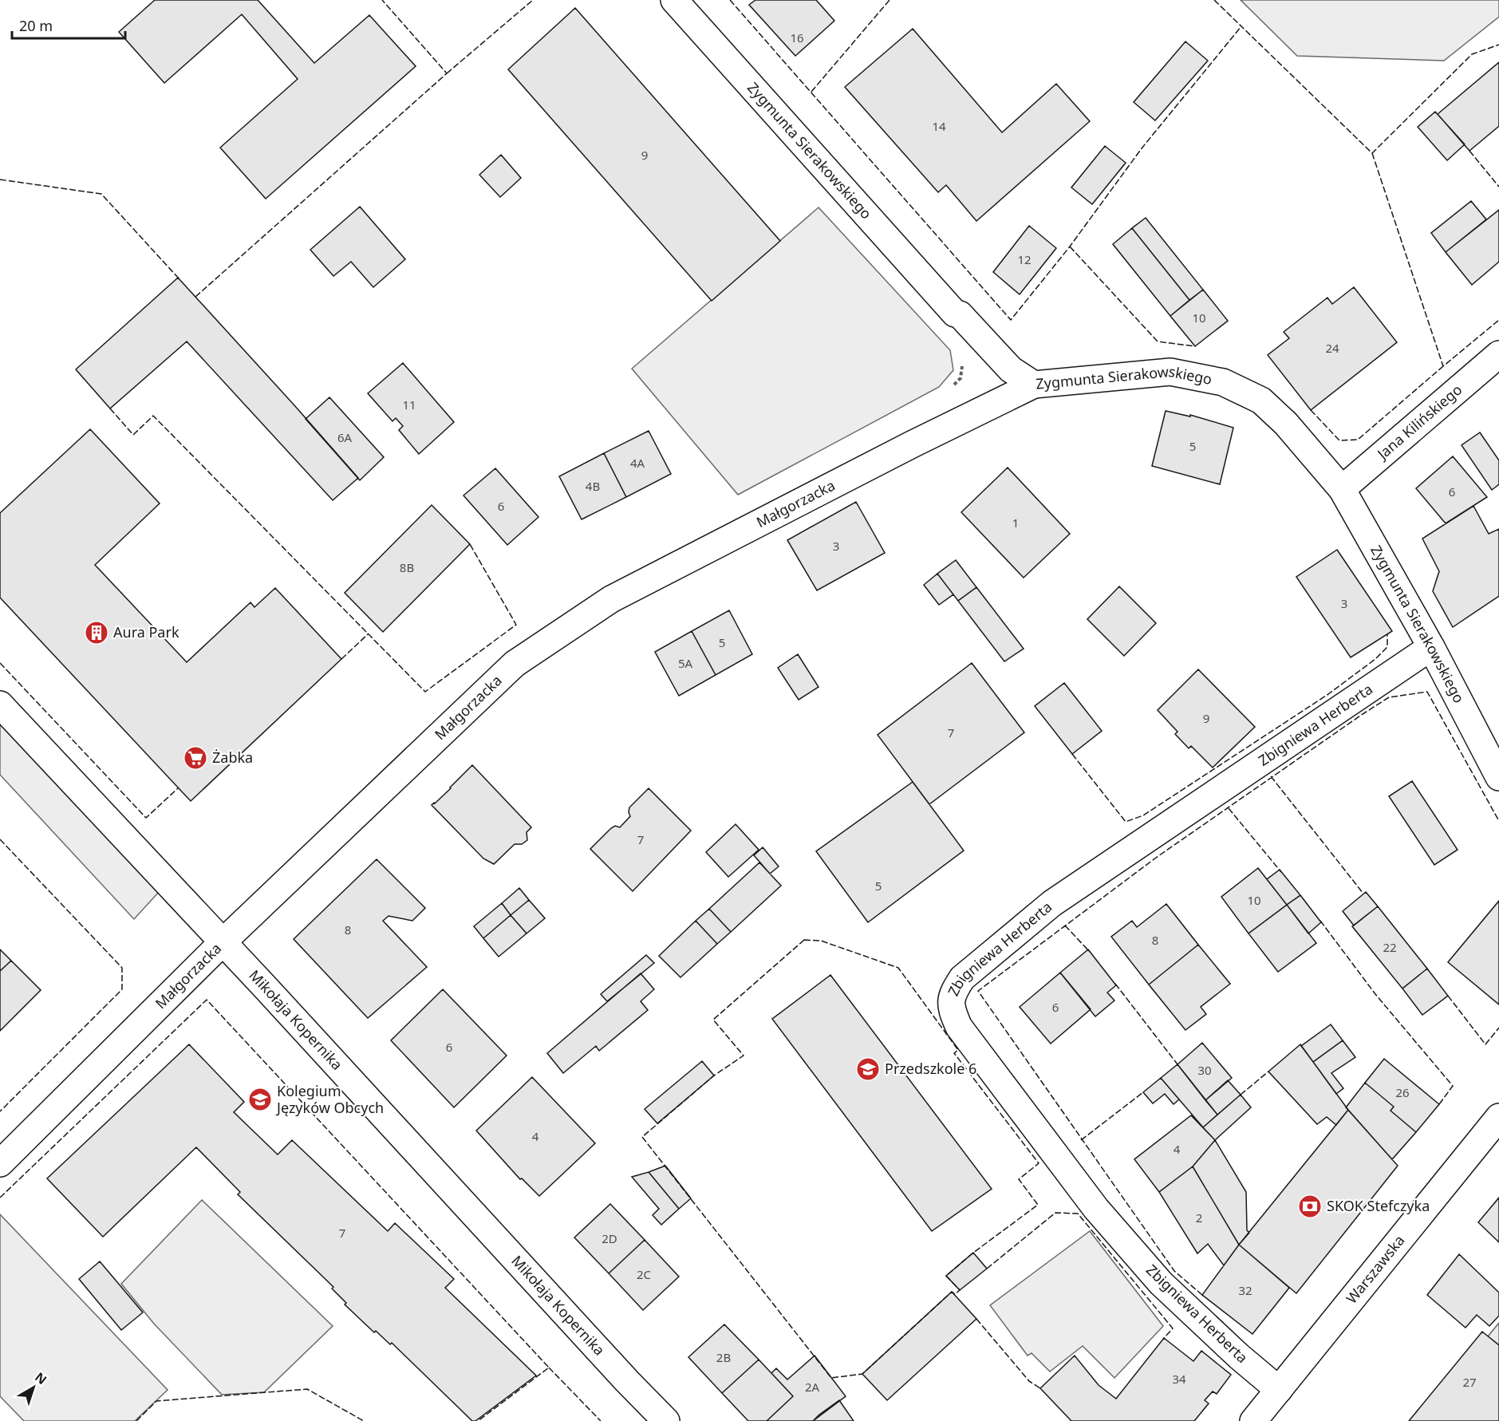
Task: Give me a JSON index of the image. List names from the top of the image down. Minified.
{"streets":{"street":["Zygmunta Sierakowskiego","Jana Kilińskiego","Małgorzacka","Zbigniewa Herberta","Mikołaja Kopernika","Warszawska"]},"crossings":[["Zygmunta Sierakowskiego","Jana Kilińskiego"],["Zygmunta Sierakowskiego","Małgorzacka"],["Zygmunta Sierakowskiego","Zbigniewa Herberta"],["Małgorzacka","Mikołaja Kopernika"],["Zbigniewa Herberta","Warszawska"]],"places":{"building":["Aura Park"],"supermarket":["Żabka"],"school or university":["Przedszkole 6","Kolegium Języków Obcych"],"bank":["SKOK Stefczyka"]},"house_numbers":["16","14","9","12","10","24","11","6A","5","4A","4B","6","6","1","3","8B","3","5","5A","9","7","7","5","10","8","8","22","6","6","30","26","4","4","2","7","2D","2C","32","2B","34","27","2A"],"scale_bar":"20 m","north":"top right"}
